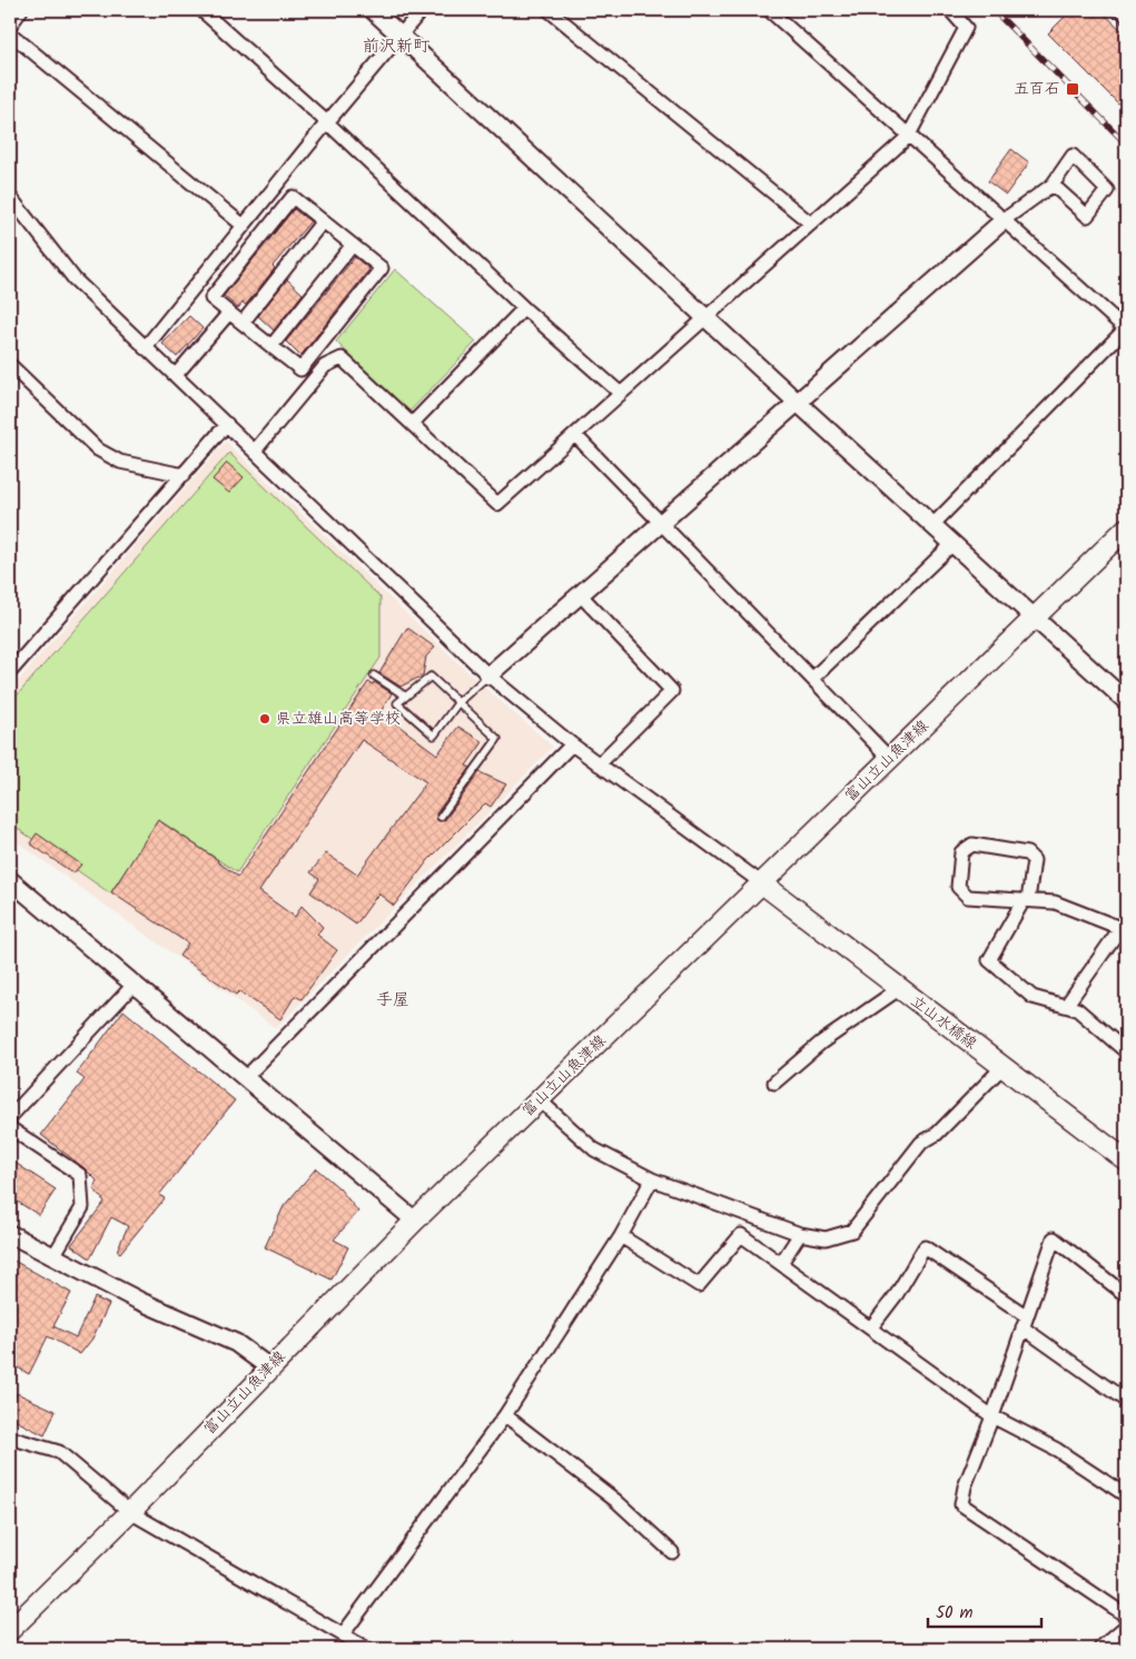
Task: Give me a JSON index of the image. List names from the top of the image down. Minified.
{"streets":{"main road":["富山立山魚津線","立山水橋線"]},"crossings":[["富山立山魚津線","立山水橋線"]],"districts":["前沢新町","手屋"],"places":{"transit":["五百石"],"other":["県立雄山高等学校"]},"scale_bar":"50 m"}
